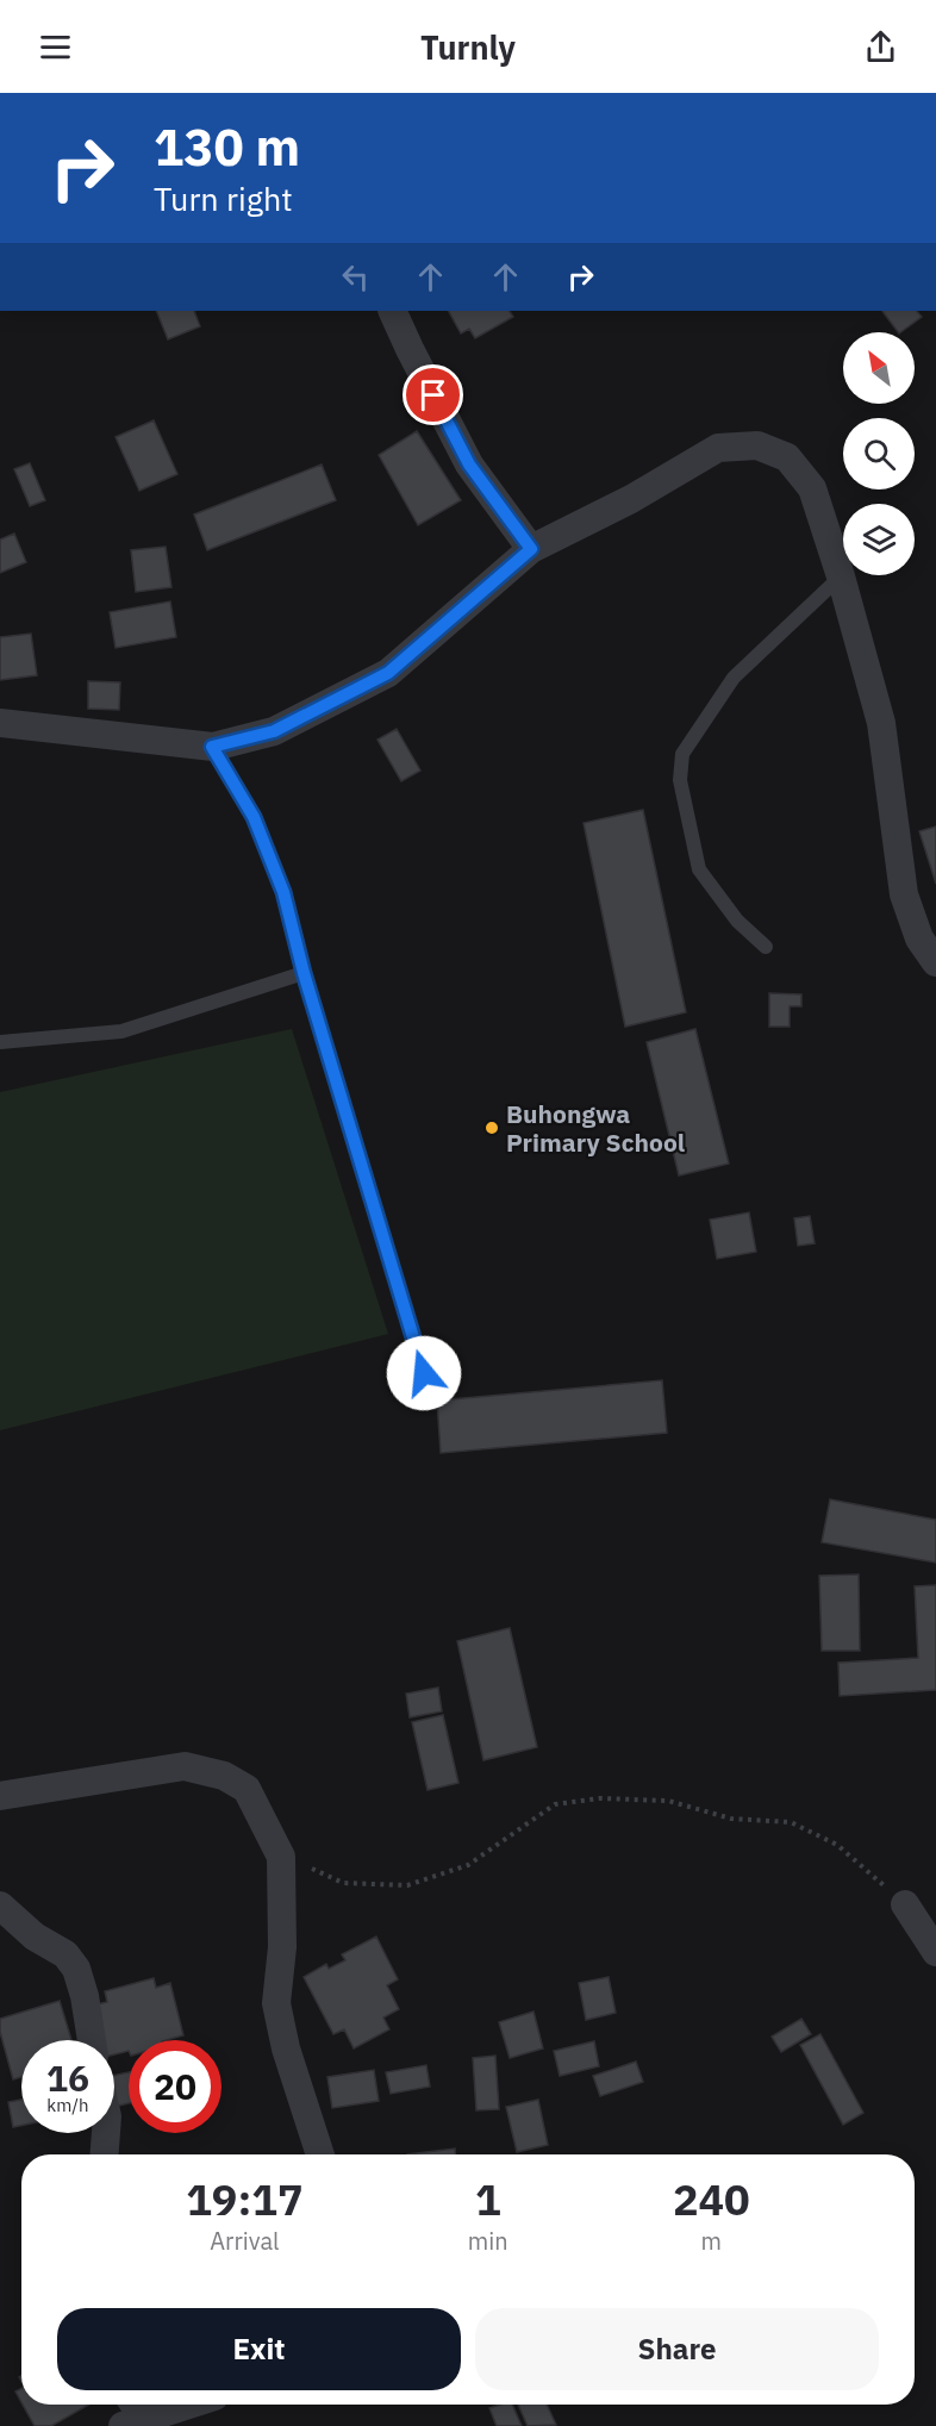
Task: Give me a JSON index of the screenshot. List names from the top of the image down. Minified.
{"places":["Buhongwa Primary School"],"north":"top left","page":{"header":"Turnly","turn":["130 m","Turn right"],"speed":"16 km/h","limit":"20","eta":["19:17","Arrival","1","min","240","m"],"buttons":["Exit","Share"]}}
